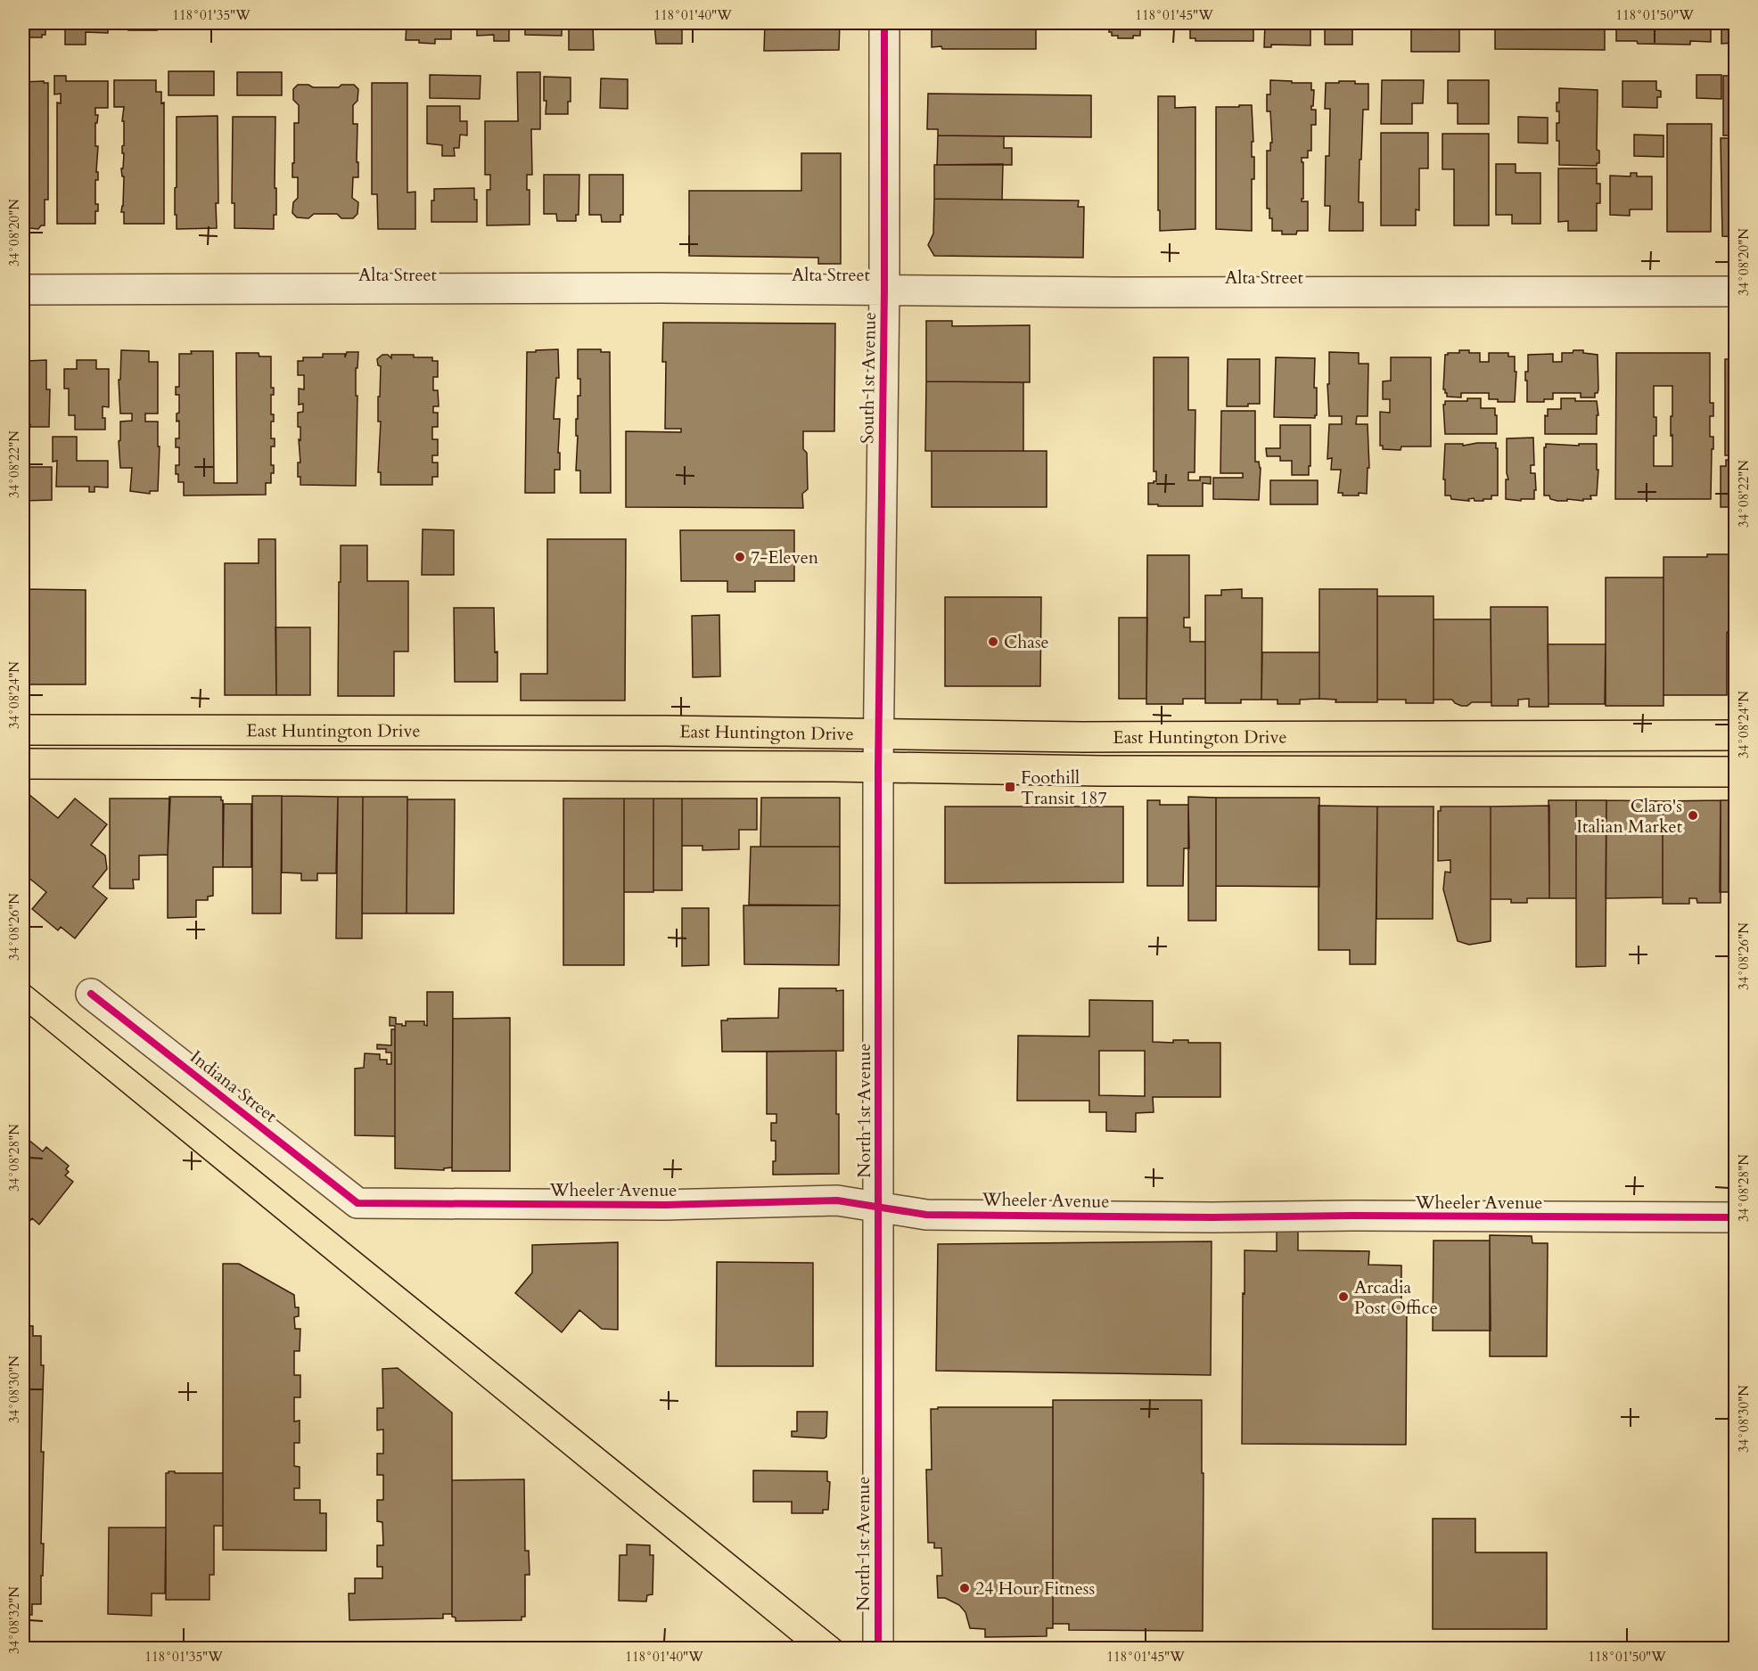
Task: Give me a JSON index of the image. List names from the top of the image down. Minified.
{"streets":{"main road":["East Huntington Drive"],"street":["Alta Street","South 1st Avenue","Indiana Street","North 1st Avenue","Wheeler Avenue"]},"crossings":[["Alta Street","South 1st Avenue"],["South 1st Avenue","East Huntington Drive"],["South 1st Avenue","North 1st Avenue"],["East Huntington Drive","North 1st Avenue"],["Indiana Street","Wheeler Avenue"],["North 1st Avenue","Wheeler Avenue"]],"places":{"other":["7-Eleven","Chase","Claro's Italian Market","Arcadia Post Office","24 Hour Fitness"],"transit":["Foothill Transit 187"]},"coordinates":["118°01'35\"W","118°01'40\"W","118°01'45\"W","118°01'50\"W","34°08'20\"N","34°08'22\"N","34°08'24\"N","34°08'26\"N","34°08'28\"N","34°08'30\"N","34°08'32\"N"]}
